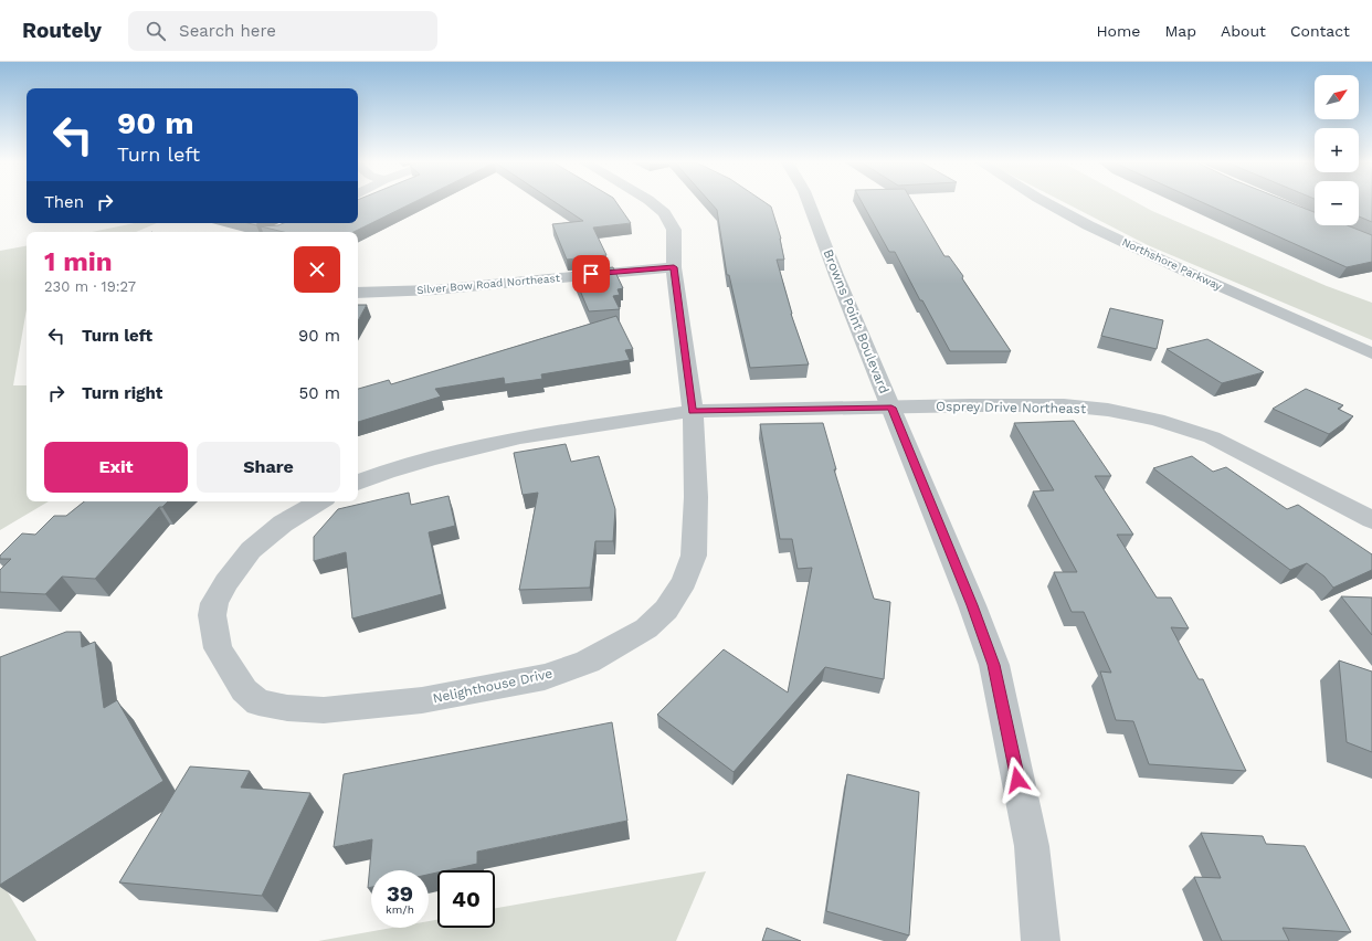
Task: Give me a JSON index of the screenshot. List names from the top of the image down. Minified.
{"streets":{"street":["Northshore Parkway","Silver Bow Road Northeast","Browns Point Boulevard","Osprey Drive Northeast","Nelighthouse Drive"]},"crossings":[["Silver Bow Road Northeast","Nelighthouse Drive"],["Browns Point Boulevard","Osprey Drive Northeast"],["Osprey Drive Northeast","Nelighthouse Drive"]],"north":"top right","page":{"header":"Routely","search":"Search here","nav":["Home","Map","About","Contact"],"map_buttons":["+","−"],"turn":["90 m","Turn left"],"then":"Then","heading":["1 min","230 m · 19:27"],"list":[{"name":"Turn left","value":"90 m"},{"name":"Turn right","value":"50 m"}],"buttons":["Exit","Share"],"speed":"39 km/h","limit":"40"}}
